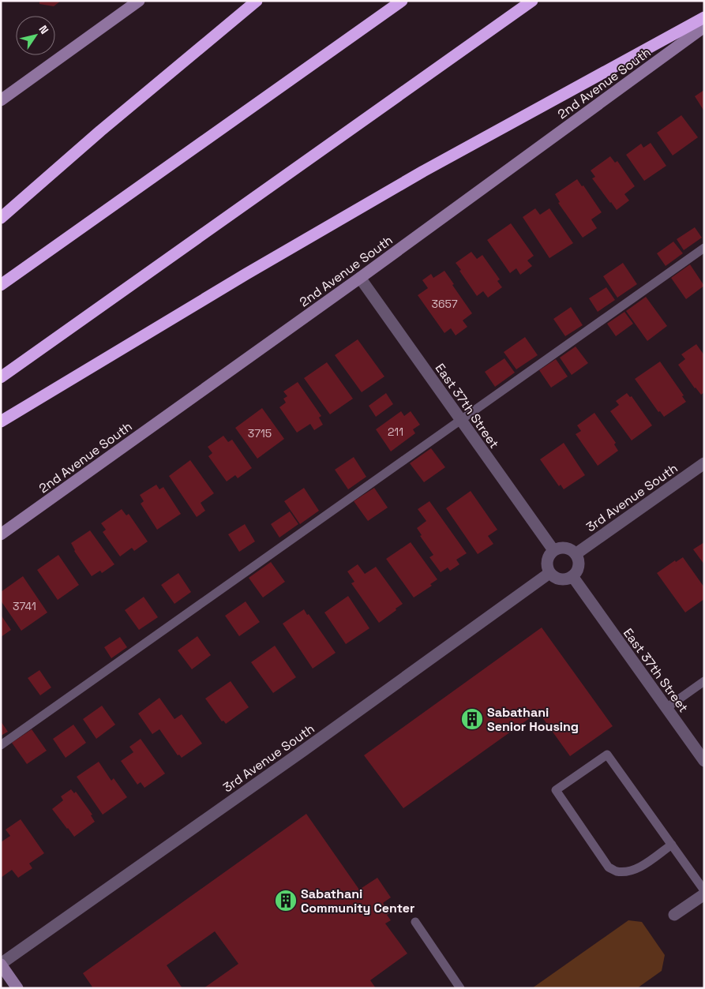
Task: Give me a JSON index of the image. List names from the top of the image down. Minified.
{"streets":{"street":["2nd Avenue South","East 37th Street","3rd Avenue South"]},"crossings":[["2nd Avenue South","East 37th Street"],["East 37th Street","3rd Avenue South"]],"places":{"building":["Sabathani Senior Housing","Sabathani Community Center"]},"house_numbers":["3657","211","3715","3741"],"north":"top right"}
